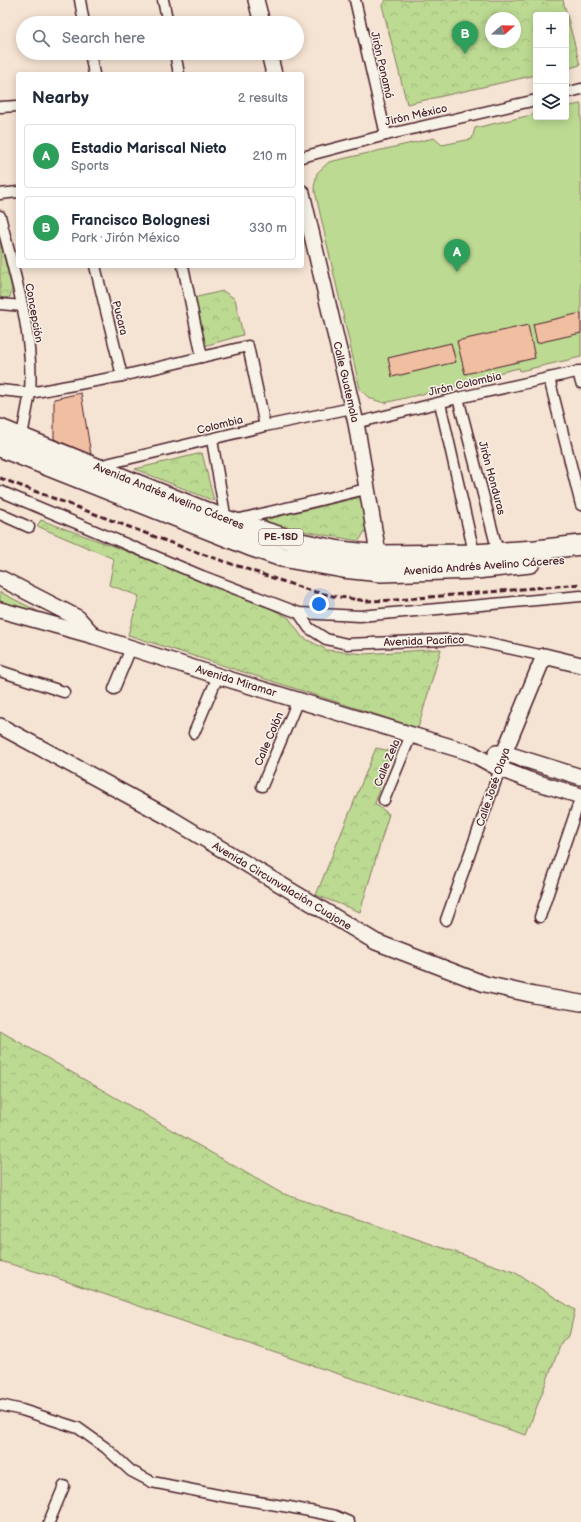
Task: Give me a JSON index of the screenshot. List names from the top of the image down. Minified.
{"streets":{"highway":["Avenida Andrés Avelino Cáceres","PE-1SD"],"main road":["Calle Guatemala","Avenida Pacifico","Avenida Miramar","Calle José Olaya","Avenida Circunvalación Cuajone"],"street":["Jirón Panamá","Jirón México","Concepción","Pucara","Jirón Colombia","Colombia","Jirón Honduras","Calle Colón","Calle Zela"]},"crossings":[["Jirón Panamá","Jirón México"],["Concepción","Avenida Andrés Avelino Cáceres"],["Calle Guatemala","Jirón Colombia"],["Calle Guatemala","Colombia"],["Calle Guatemala","Avenida Andrés Avelino Cáceres"],["Jirón Colombia","Jirón Honduras"],["Colombia","Avenida Andrés Avelino Cáceres"],["Jirón Honduras","Avenida Andrés Avelino Cáceres"],["Avenida Pacifico","Calle José Olaya"],["Avenida Miramar","Calle Colón"],["Avenida Miramar","Calle Zela"],["Avenida Miramar","Calle José Olaya"]],"north":"right","page":{"map_buttons":["+","−"],"search":"Search here","pins":["B","A"],"heading":["Nearby","2 results"],"list":[{"mark":"A","name":"Estadio Mariscal Nieto","note":"Sports","value":"210 m"},{"mark":"B","name":"Francisco Bolognesi","note":"Park · Jirón México","value":"330 m"}]}}
